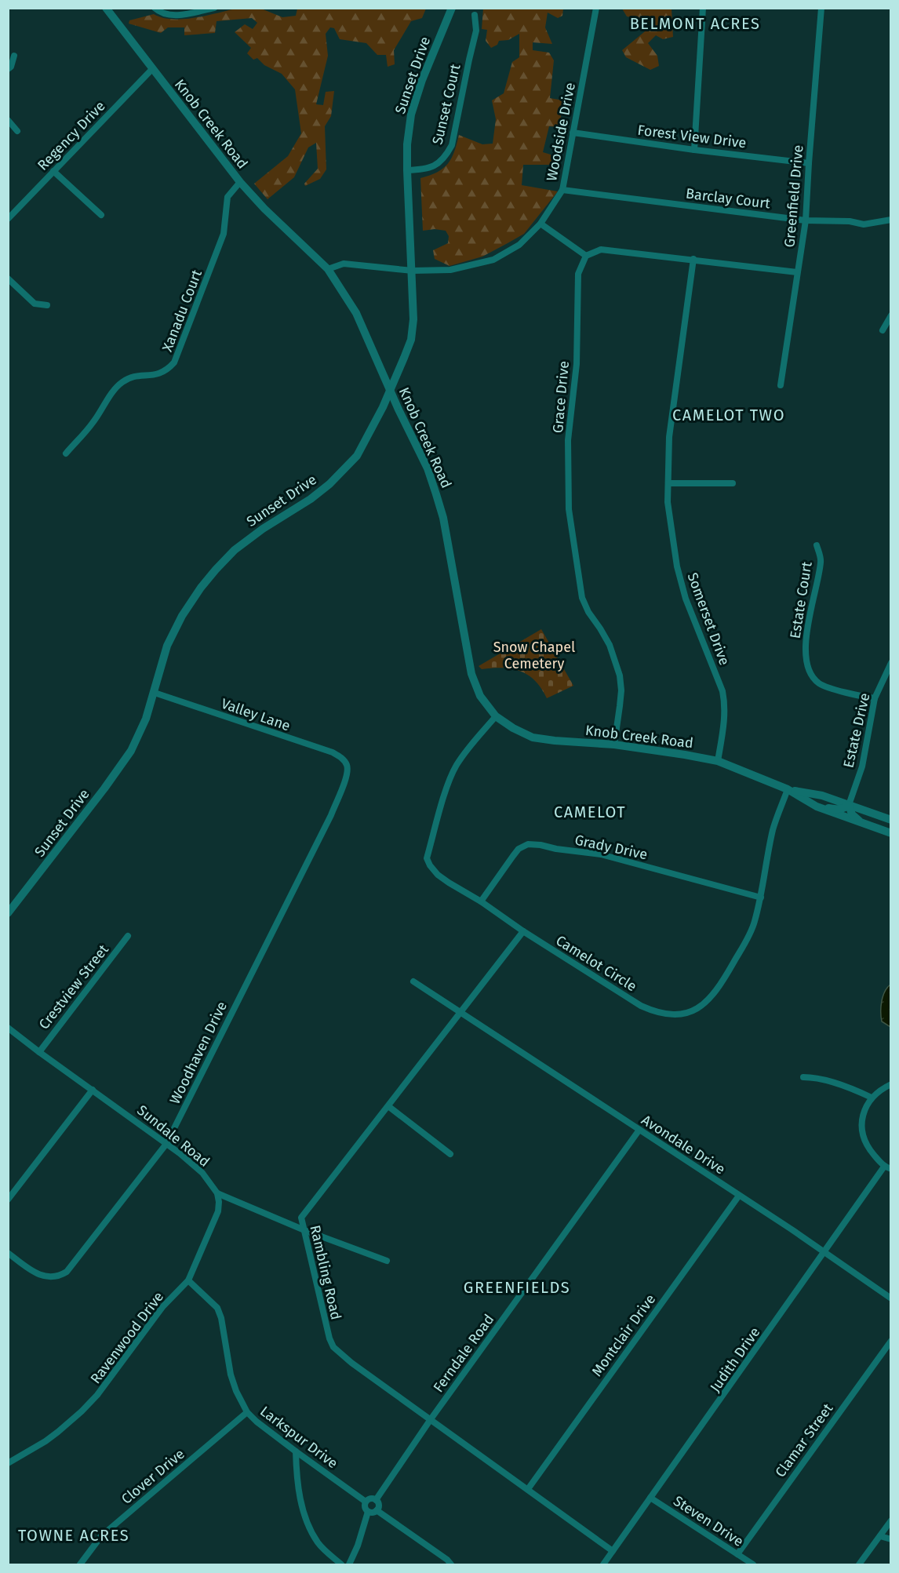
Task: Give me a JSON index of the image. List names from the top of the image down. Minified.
{"streets":{"main road":["Sunset Drive","Knob Creek Road"],"street":["Sunset Court","Woodside Drive","Regency Drive","Forest View Drive","Greenfield Drive","Barclay Court","Xanadu Court","Grace Drive","Estate Court","Somerset Drive","Valley Lane","Estate Drive","Grady Drive","Camelot Circle","Crestview Street","Woodhaven Drive","Sundale Road","Avondale Drive","Rambling Road","Montclair Drive","Ravenwood Drive","Ferndale Road","Judith Drive","Larkspur Drive","Clamar Street","Clover Drive","Steven Drive"]},"crossings":[["Sunset Drive","Sunset Court"],["Sunset Drive","Knob Creek Road"],["Sunset Drive","Woodside Drive"],["Sunset Drive","Valley Lane"],["Knob Creek Road","Woodside Drive"],["Knob Creek Road","Regency Drive"],["Knob Creek Road","Xanadu Court"],["Knob Creek Road","Grace Drive"],["Knob Creek Road","Somerset Drive"],["Knob Creek Road","Estate Drive"],["Knob Creek Road","Camelot Circle"],["Woodside Drive","Forest View Drive"],["Woodside Drive","Barclay Court"],["Forest View Drive","Greenfield Drive"],["Greenfield Drive","Barclay Court"],["Estate Court","Estate Drive"],["Valley Lane","Woodhaven Drive"],["Grady Drive","Camelot Circle"],["Camelot Circle","Rambling Road"],["Crestview Street","Sundale Road"],["Woodhaven Drive","Sundale Road"],["Sundale Road","Ravenwood Drive"],["Avondale Drive","Rambling Road"],["Avondale Drive","Montclair Drive"],["Avondale Drive","Ferndale Road"],["Avondale Drive","Judith Drive"],["Rambling Road","Montclair Drive"],["Rambling Road","Ferndale Road"],["Rambling Road","Judith Drive"],["Ravenwood Drive","Larkspur Drive"],["Ferndale Road","Larkspur Drive"],["Judith Drive","Steven Drive"],["Larkspur Drive","Clover Drive"],["Clamar Street","Steven Drive"]],"districts":["BELMONT ACRES","CAMELOT TWO","CAMELOT","GREENFIELDS","TOWNE ACRES"],"parks":["Snow Chapel Cemetery"]}
